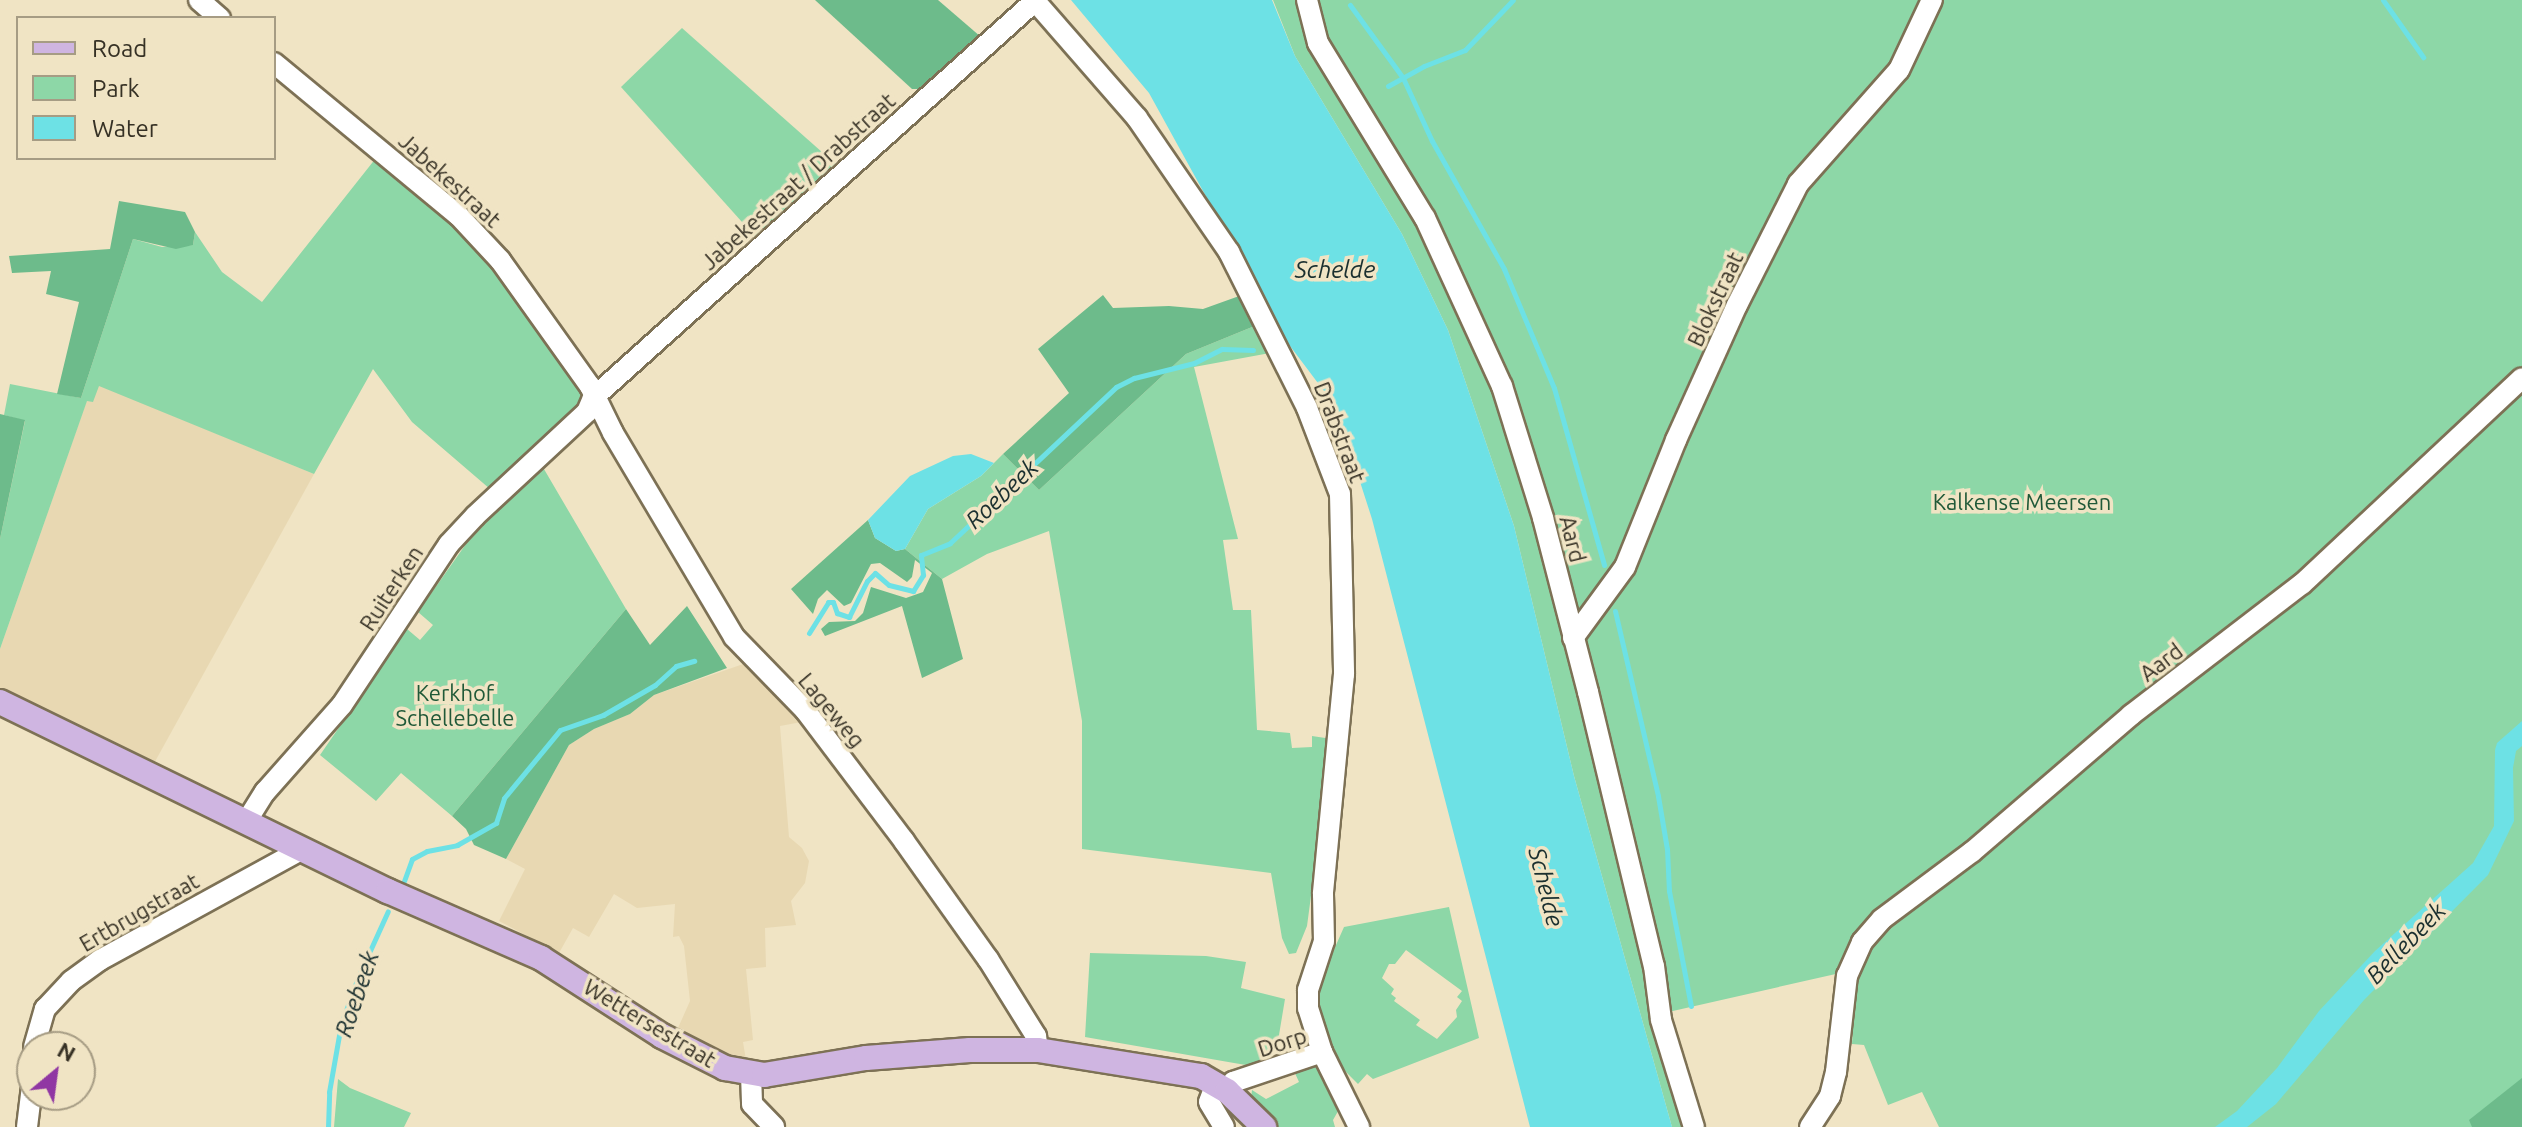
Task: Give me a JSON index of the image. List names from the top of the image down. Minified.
{"streets":{"main road":["Wettersestraat"],"street":["Jabekestraat","Jabekestraat / Drabstraat","Blokstraat","Drabstraat","Aard","Ruiterken","Lageweg","Ertbrugstraat","Dorp"]},"crossings":[["Jabekestraat","Jabekestraat / Drabstraat"],["Jabekestraat","Ruiterken"],["Jabekestraat","Lageweg"],["Jabekestraat / Drabstraat","Drabstraat"],["Jabekestraat / Drabstraat","Ruiterken"],["Jabekestraat / Drabstraat","Lageweg"],["Blokstraat","Aard"],["Drabstraat","Dorp"],["Ruiterken","Lageweg"],["Ruiterken","Wettersestraat"],["Lageweg","Wettersestraat"],["Ertbrugstraat","Wettersestraat"],["Wettersestraat","Dorp"]],"water":["Schelde","Roebeek","Bellebeek"],"parks":["Kalkense Meersen","Kerkhof Schellebelle"],"legend":["Road","Park","Water"],"north":"top right"}
